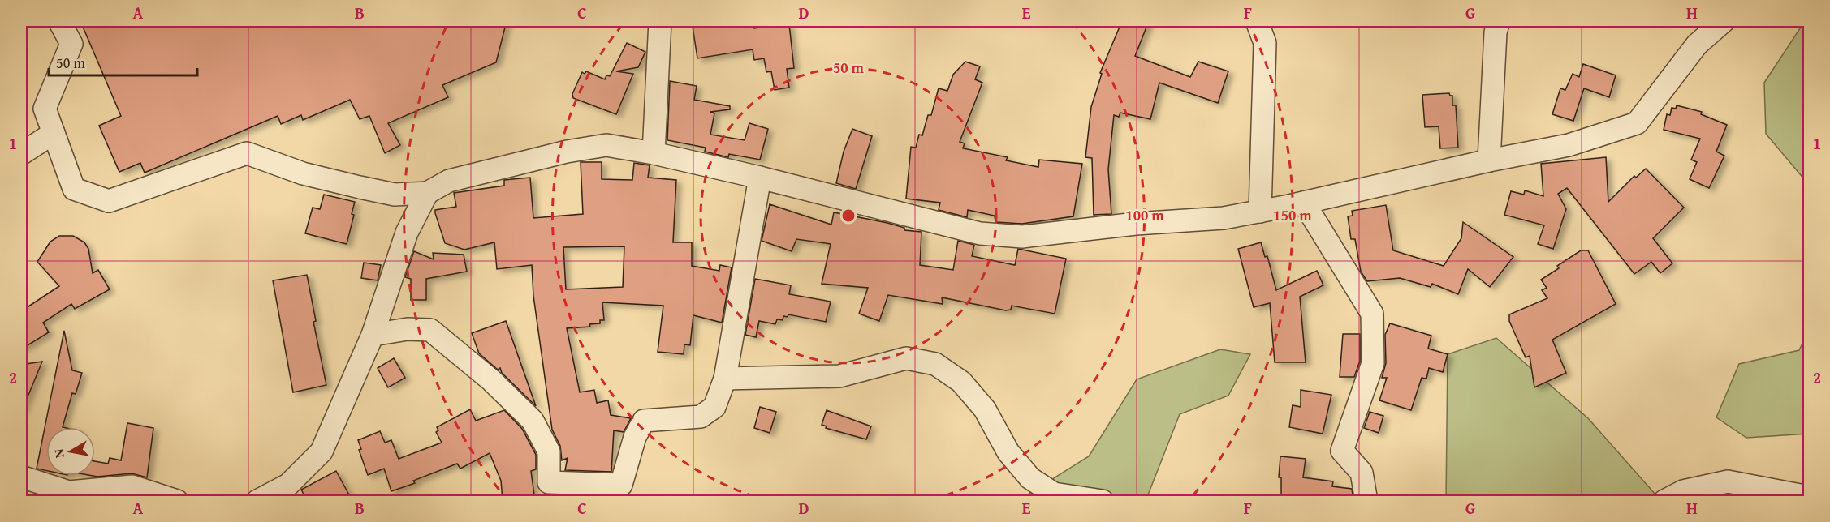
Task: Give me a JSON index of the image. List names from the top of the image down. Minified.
{"scale_bar":"50 m","north":"left","grid":{"columns":["A","B","C","D","E","F","G","H"],"rows":["1","2"]},"rings":["50 m","100 m","150 m"]}
